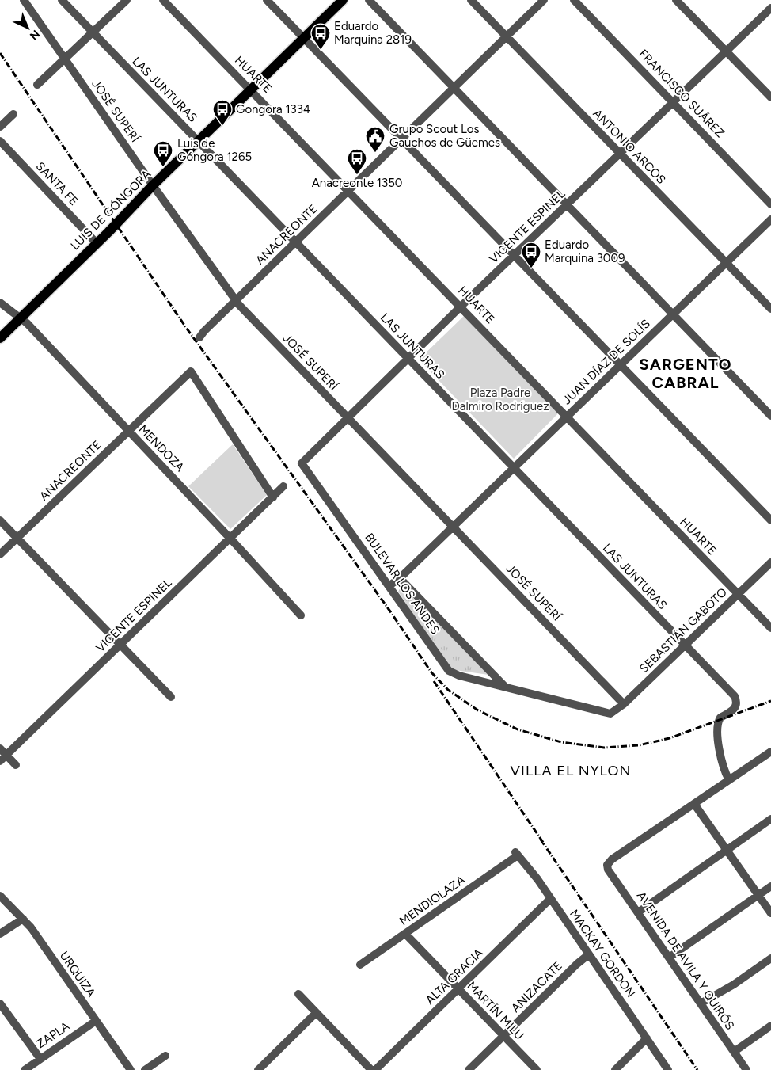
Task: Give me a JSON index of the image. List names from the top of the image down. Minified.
{"streets":{"main road":["LUIS DE GÓNGORA"],"street":["HUARTE","LAS JUNTURAS","FRANCISCO SUÁREZ","JOSÉ SUPERÍ","ANTONIO ARCOS","SANTA FE","VICENTE ESPINEL","ANACREONTE","JUAN DÍAZ DE SOLÍS","MENDOZA","BULEVAR LOS ANDES","SEBASTIÁN GABOTO","MENDIOLAZA","MACKAY GORDON","AVENIDA DE AVILA Y QUIRÓS","URQUIZA","ALTA GRACIA","ANIZACATE","MARTÍN MILU","ZAPLA"]},"crossings":[["HUARTE","LUIS DE GÓNGORA"],["HUARTE","VICENTE ESPINEL"],["HUARTE","ANACREONTE"],["HUARTE","JUAN DÍAZ DE SOLÍS"],["HUARTE","SEBASTIÁN GABOTO"],["LAS JUNTURAS","LUIS DE GÓNGORA"],["LAS JUNTURAS","VICENTE ESPINEL"],["LAS JUNTURAS","ANACREONTE"],["LAS JUNTURAS","JUAN DÍAZ DE SOLÍS"],["LAS JUNTURAS","SEBASTIÁN GABOTO"],["FRANCISCO SUÁREZ","VICENTE ESPINEL"],["JOSÉ SUPERÍ","LUIS DE GÓNGORA"],["JOSÉ SUPERÍ","VICENTE ESPINEL"],["JOSÉ SUPERÍ","ANACREONTE"],["JOSÉ SUPERÍ","JUAN DÍAZ DE SOLÍS"],["JOSÉ SUPERÍ","SEBASTIÁN GABOTO"],["ANTONIO ARCOS","VICENTE ESPINEL"],["ANTONIO ARCOS","ANACREONTE"],["ANTONIO ARCOS","JUAN DÍAZ DE SOLÍS"],["SANTA FE","LUIS DE GÓNGORA"],["LUIS DE GÓNGORA","MENDOZA"],["VICENTE ESPINEL","ANACREONTE"],["VICENTE ESPINEL","MENDOZA"],["VICENTE ESPINEL","BULEVAR LOS ANDES"],["ANACREONTE","MENDOZA"],["JUAN DÍAZ DE SOLÍS","BULEVAR LOS ANDES"],["BULEVAR LOS ANDES","SEBASTIÁN GABOTO"],["MENDIOLAZA","MACKAY GORDON"],["MENDIOLAZA","MARTÍN MILU"],["MACKAY GORDON","ALTA GRACIA"],["MACKAY GORDON","ANIZACATE"],["URQUIZA","ZAPLA"],["ALTA GRACIA","MARTÍN MILU"],["ANIZACATE","MARTÍN MILU"]],"districts":["SARGENTO CABRAL","VILLA EL NYLON"],"parks":["Plaza Padre Dalmiro Rodríguez"],"places":{"bus stop":["Eduardo Marquina 2819","Gongora 1334","Luis de Góngora 1265","Anacreonte 1350","Eduardo Marquina 3009"],"public building":["Grupo Scout Los Gauchos de Güemes"]},"north":"bottom right"}
